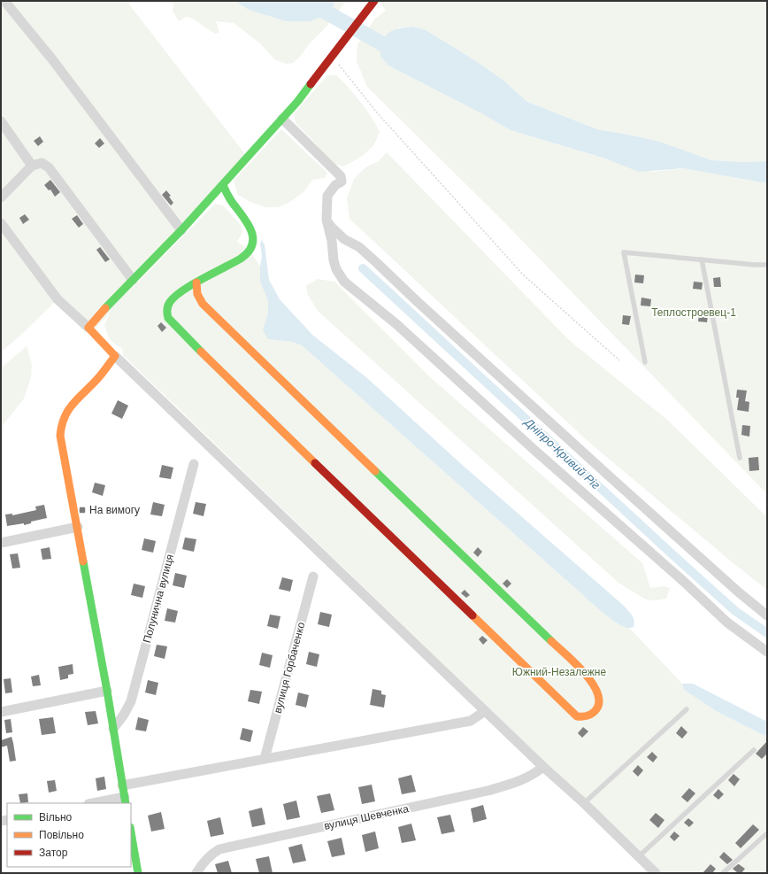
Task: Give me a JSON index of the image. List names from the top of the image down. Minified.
{"streets":{"street":["Полунична вулиця","вулиця Горбаченко","вулиця Шевченка"]},"water":["Дніпро-Кривий Ріг"],"parks":["Теплостроевец-1","Южний-Незалежне"],"places":{"transit":["На вимогу"]},"legend":["Вільно","Повільно","Затор"]}
